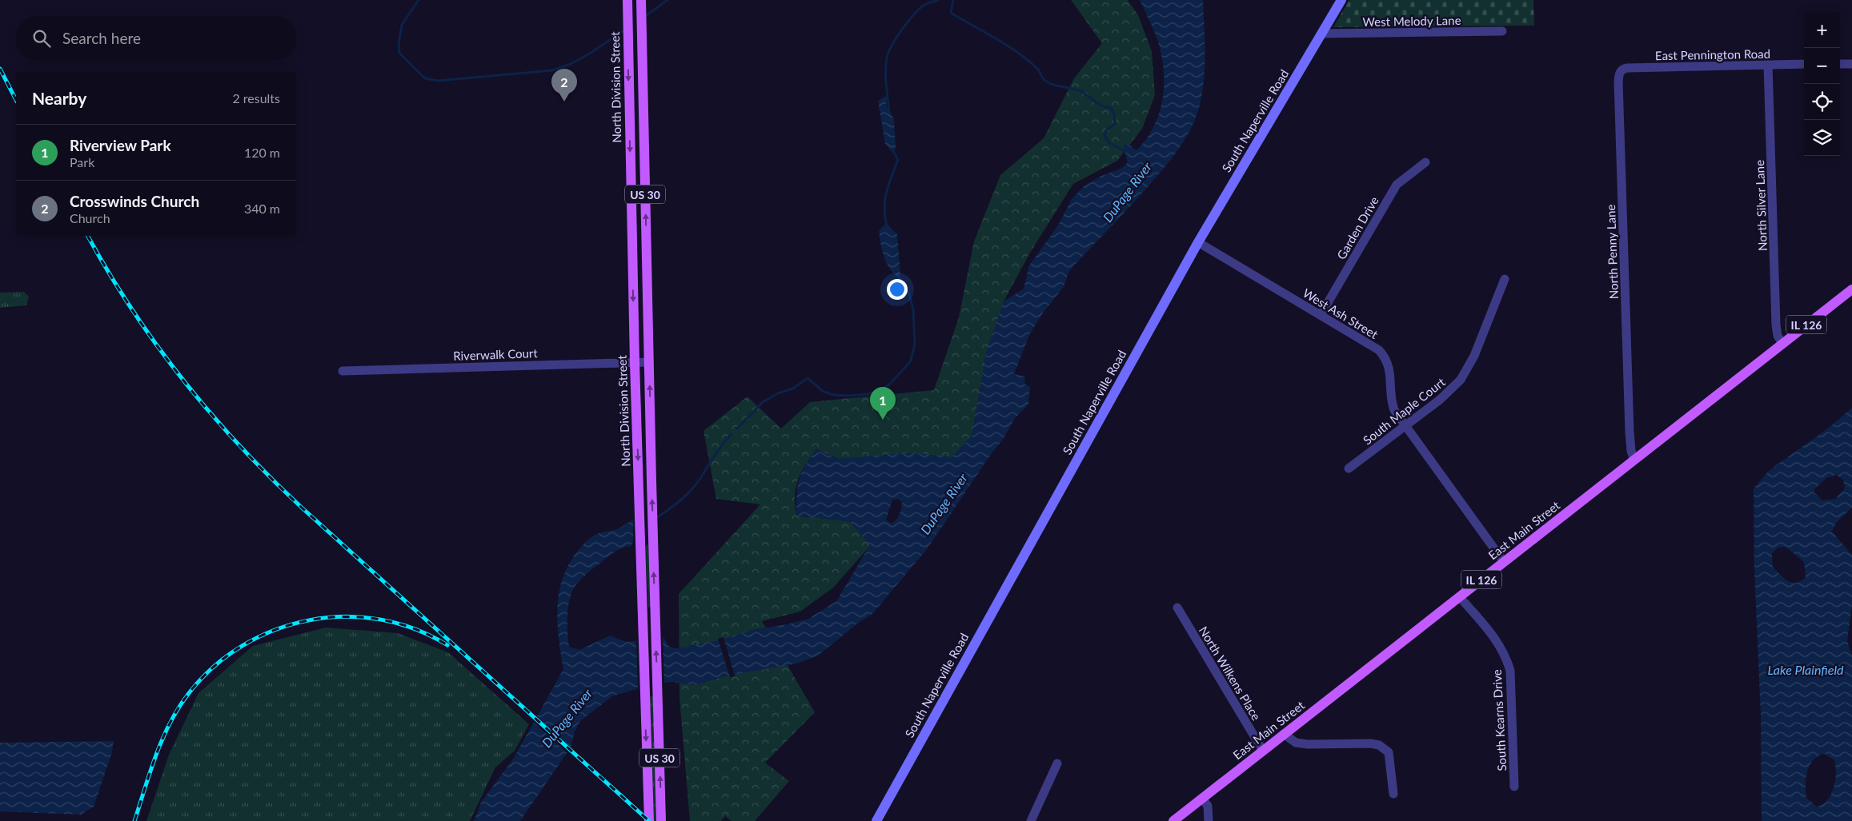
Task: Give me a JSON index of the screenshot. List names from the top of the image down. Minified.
{"streets":{"main road":["North Division Street","South Naperville Road","US 30","IL 126","East Main Street"],"street":["West Melody Lane","East Pennington Road","North Silver Lane","Garden Drive","North Penny Lane","West Ash Street","Riverwalk Court","South Maple Court","North Wilkens Place","South Kearns Drive"]},"crossings":[["West Melody Lane","South Naperville Road"],["East Pennington Road","North Silver Lane"],["East Pennington Road","North Penny Lane"],["North Division Street","Riverwalk Court"],["South Naperville Road","West Ash Street"],["US 30","Riverwalk Court"],["North Silver Lane","East Main Street"],["Garden Drive","West Ash Street"],["North Penny Lane","East Main Street"],["West Ash Street","South Maple Court"],["West Ash Street","East Main Street"],["East Main Street","North Wilkens Place"],["East Main Street","South Kearns Drive"]],"water":["DuPage River","Lake Plainfield"],"page":{"map_buttons":["+","−"],"search":"Search here","pins":["2","1"],"heading":["Nearby","2 results"],"list":[{"mark":"1","name":"Riverview Park","note":"Park","value":"120 m"},{"mark":"2","name":"Crosswinds Church","note":"Church","value":"340 m"}]}}
